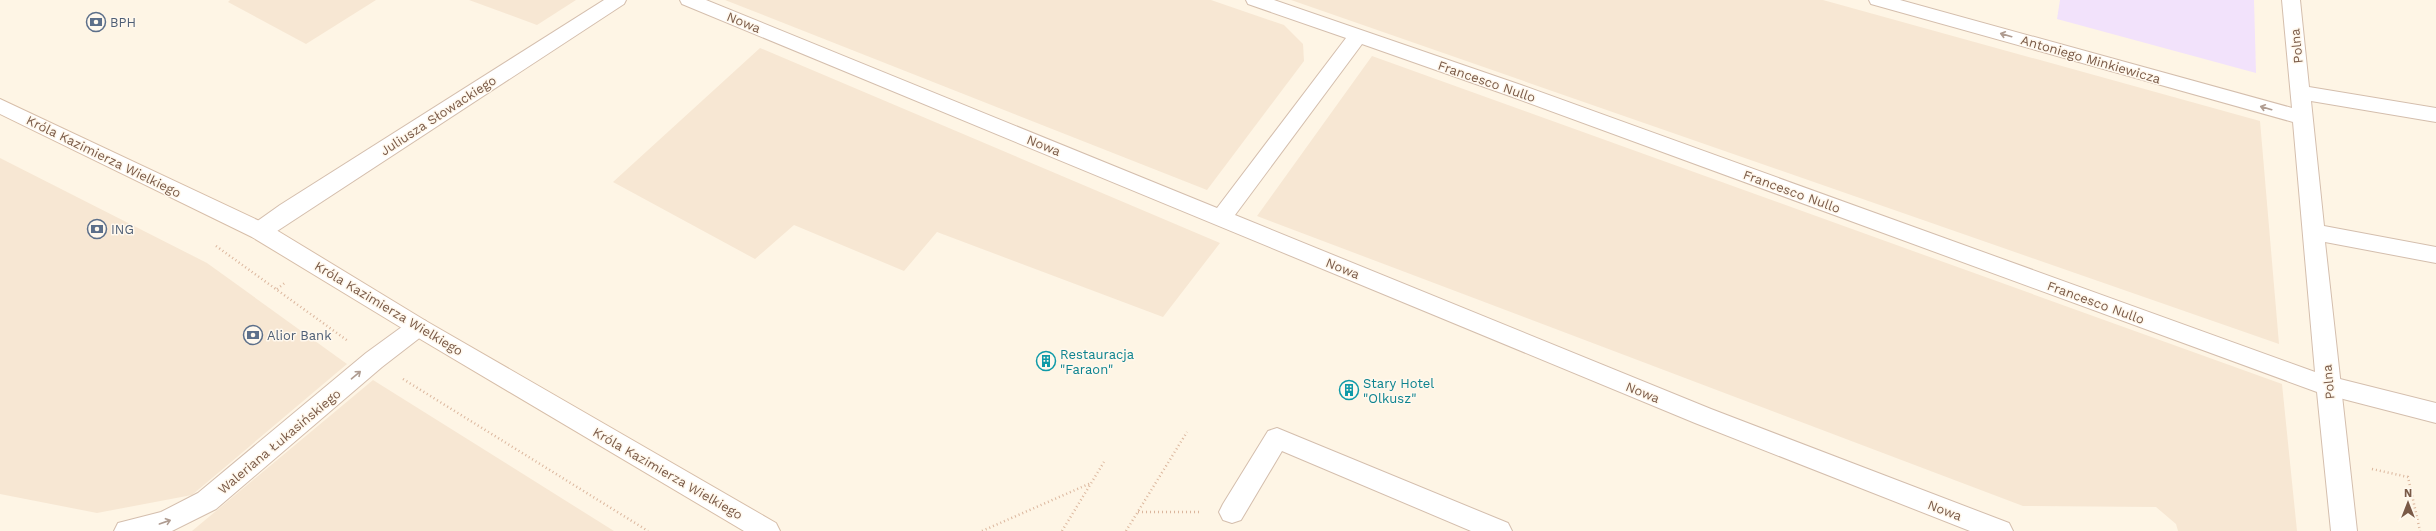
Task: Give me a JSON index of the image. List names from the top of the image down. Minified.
{"streets":{"street":["Nowa","Polna","Antoniego Minkiewicza","Francesco Nullo","Juliusza Słowackiego","Króla Kazimierza Wielkiego","Waleriana Łukasińskiego"]},"crossings":[["Polna","Antoniego Minkiewicza"],["Polna","Francesco Nullo"],["Juliusza Słowackiego","Króla Kazimierza Wielkiego"],["Króla Kazimierza Wielkiego","Waleriana Łukasińskiego"]],"one_way":["Antoniego Minkiewicza","Waleriana Łukasińskiego"],"places":{"bank":["BPH","ING","Alior Bank"],"building":["Restauracja \"Faraon\"","Stary Hotel \"Olkusz\""]},"north":"top"}
